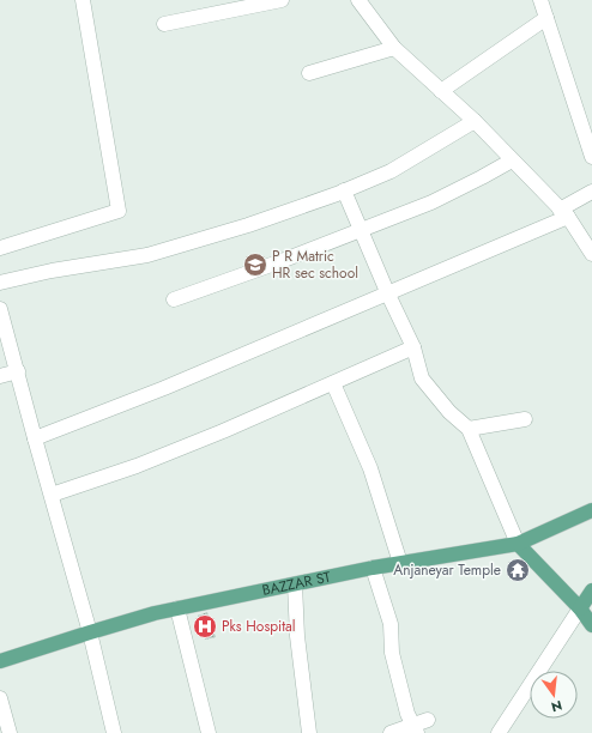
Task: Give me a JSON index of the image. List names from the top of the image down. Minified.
{"streets":{"main road":["BAZZAR ST"]},"places":{"school or university":["P R Matric HR sec school"],"temple":["Anjaneyar Temple"],"hospital":["Pks Hospital"]},"north":"bottom"}
